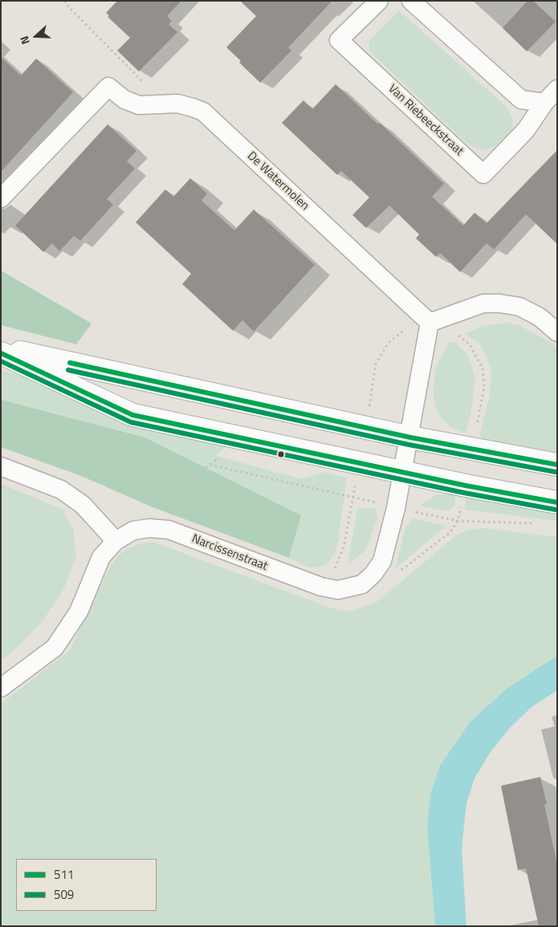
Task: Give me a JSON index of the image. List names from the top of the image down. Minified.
{"streets":{"street":["Van Riebeeckstraat","De Watermolen","Narcissenstraat"]},"lines":["transit line 511","transit line 509"],"legend":["511","509"],"north":"left"}
